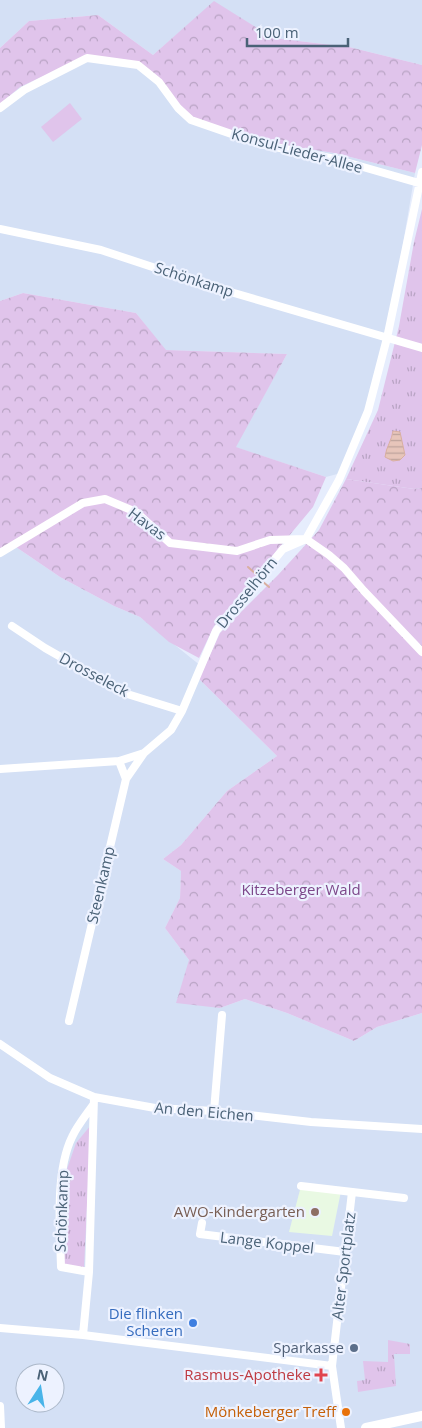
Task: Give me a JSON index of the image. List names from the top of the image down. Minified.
{"streets":{"street":["Konsul-Lieder-Allee","Schönkamp","Havas","Drosselhörn","Drosseleck","Steenkamp","An den Eichen","Lange Koppel","Alter Sportplatz"]},"crossings":[["Schönkamp","An den Eichen"],["Havas","Drosselhörn"],["Drosselhörn","Drosseleck"],["Drosselhörn","Steenkamp"],["Lange Koppel","Alter Sportplatz"]],"parks":["Kitzeberger Wald"],"places":{"other":["AWO-Kindergarten","Die flinken Scheren","Sparkasse","Mönkeberger Treff"],"health":["Rasmus-Apotheke"]},"scale_bar":"100 m","north":"top"}
